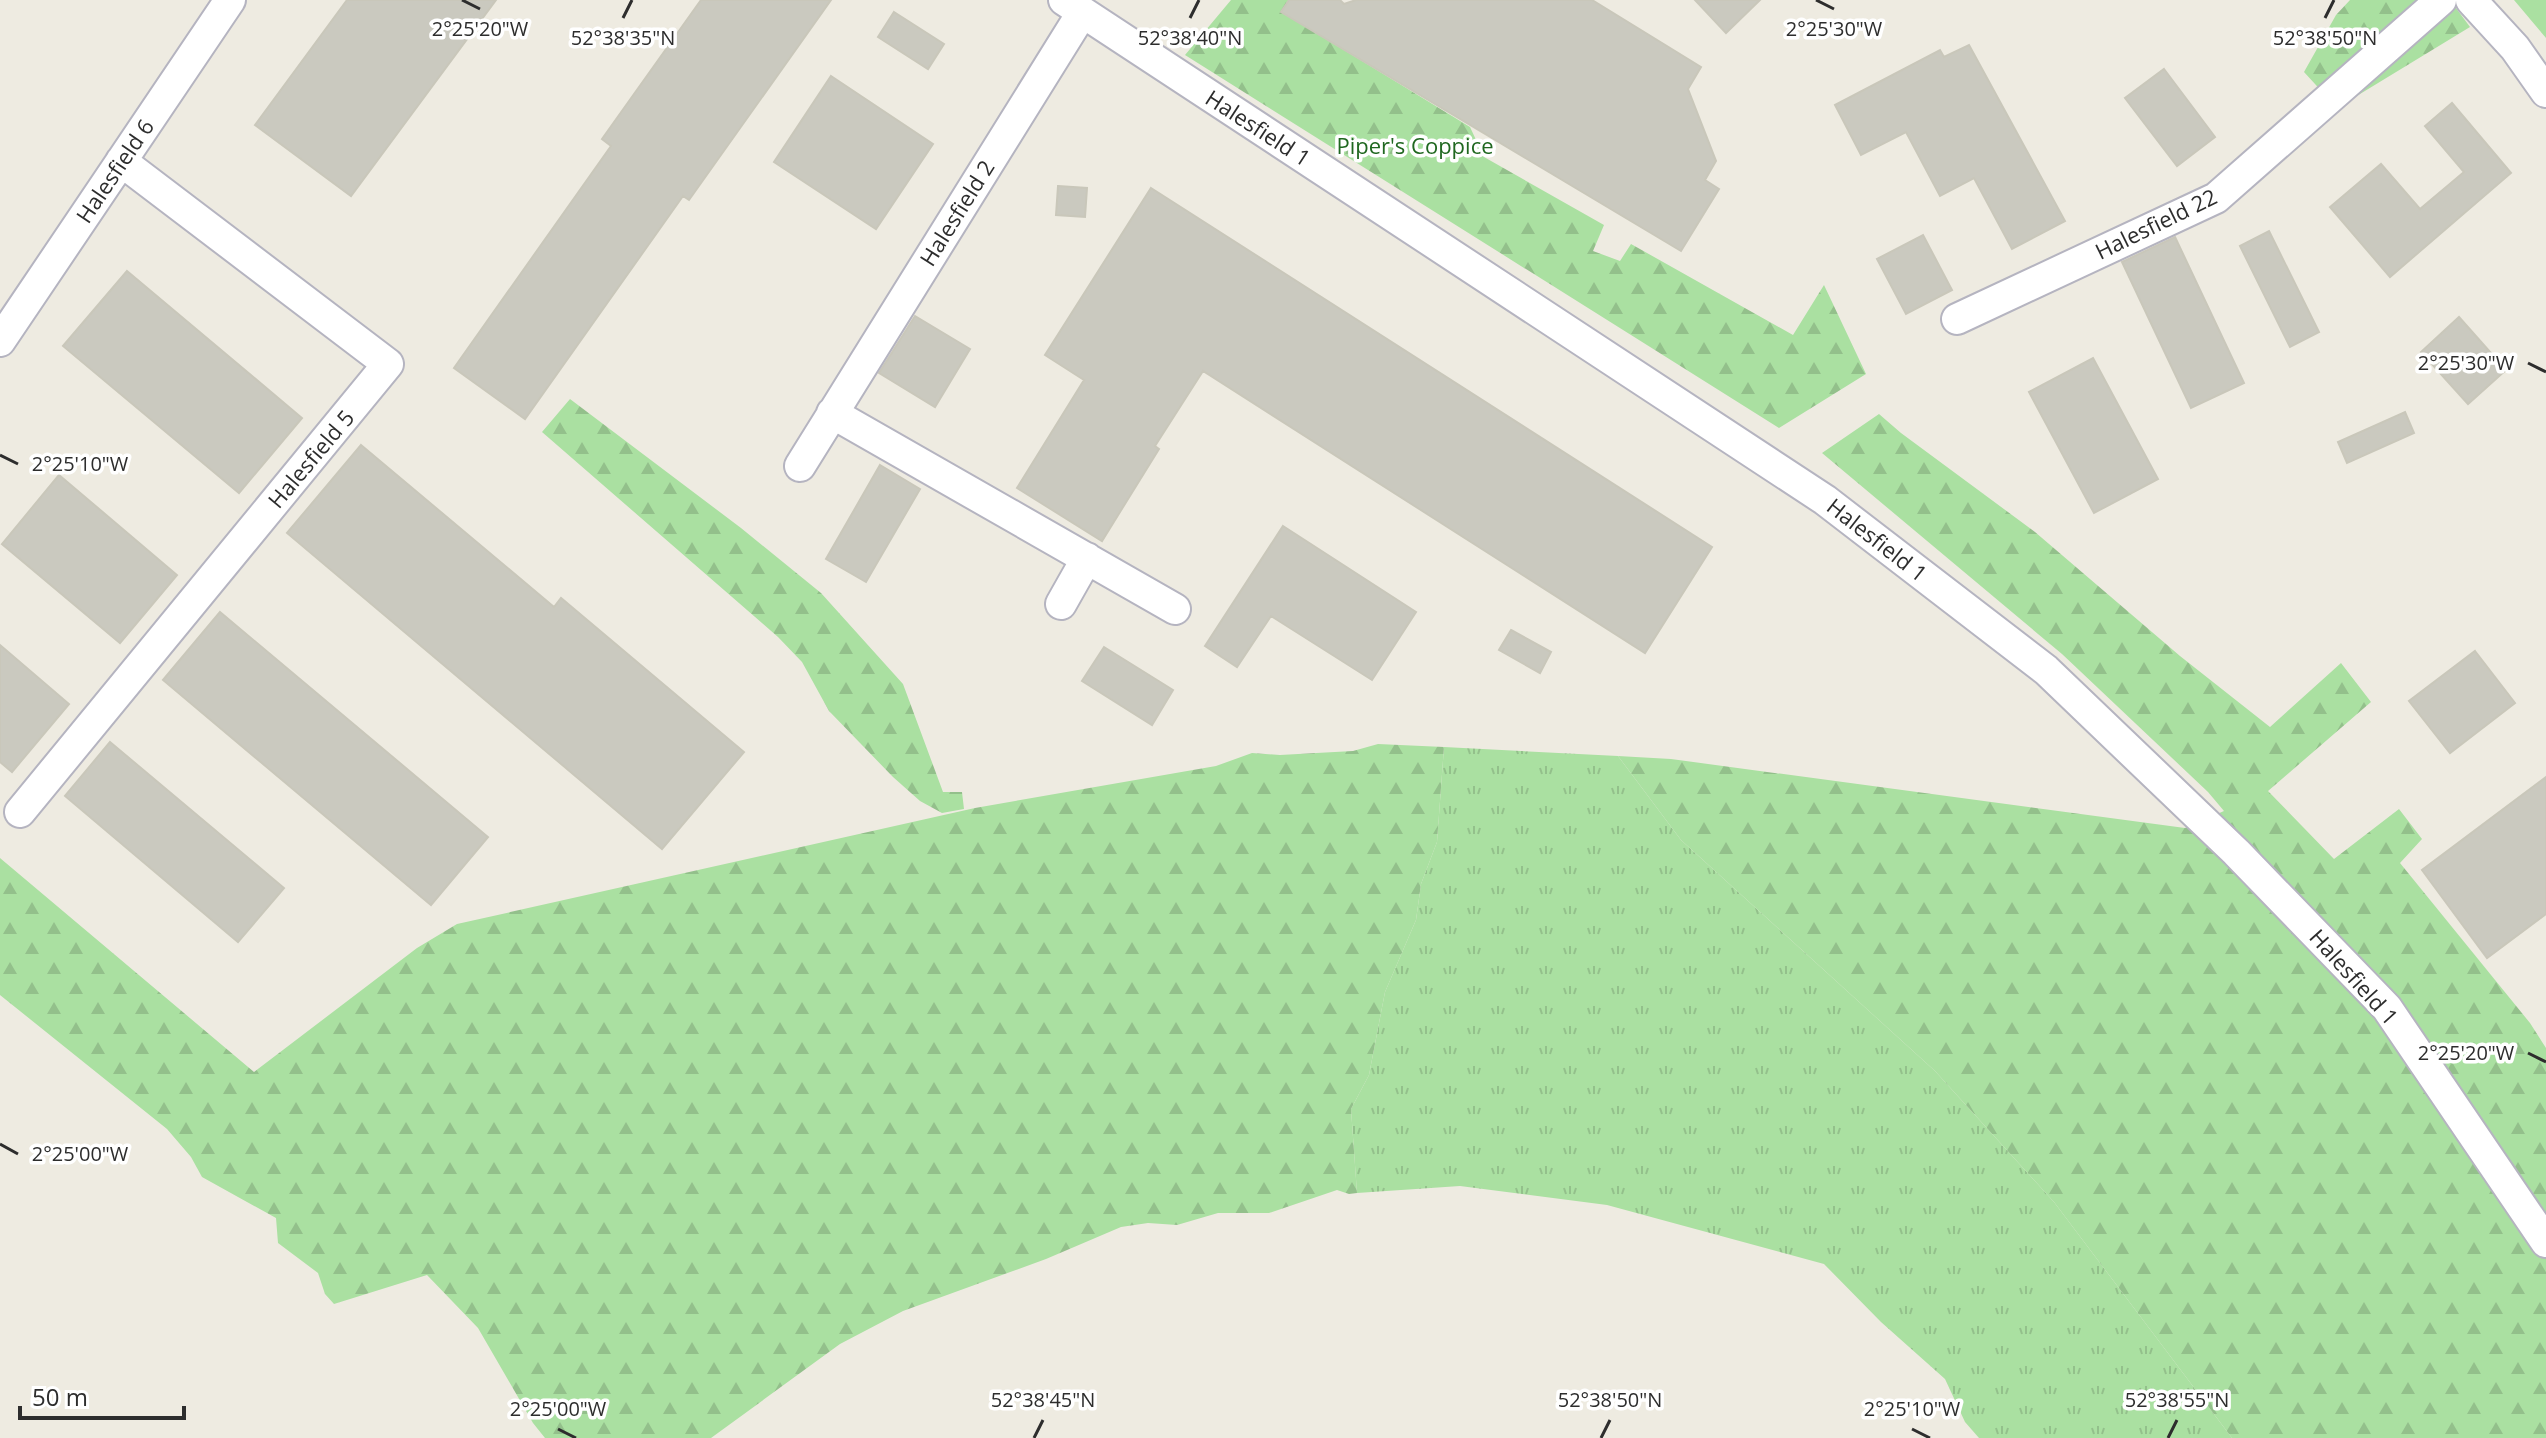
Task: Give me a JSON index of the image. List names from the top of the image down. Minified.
{"streets":{"street":["Halesfield 1","Halesfield 6","Halesfield 2","Halesfield 22","Halesfield 5"]},"crossings":[["Halesfield 1","Halesfield 2"],["Halesfield 6","Halesfield 5"]],"parks":["Piper's Coppice"],"scale_bar":"50 m","coordinates":["2°25'20\"W","2°25'30\"W","52°38'35\"N","52°38'40\"N","52°38'50\"N","2°25'10\"W","2°25'00\"W","52°38'45\"N","52°38'55\"N"]}
